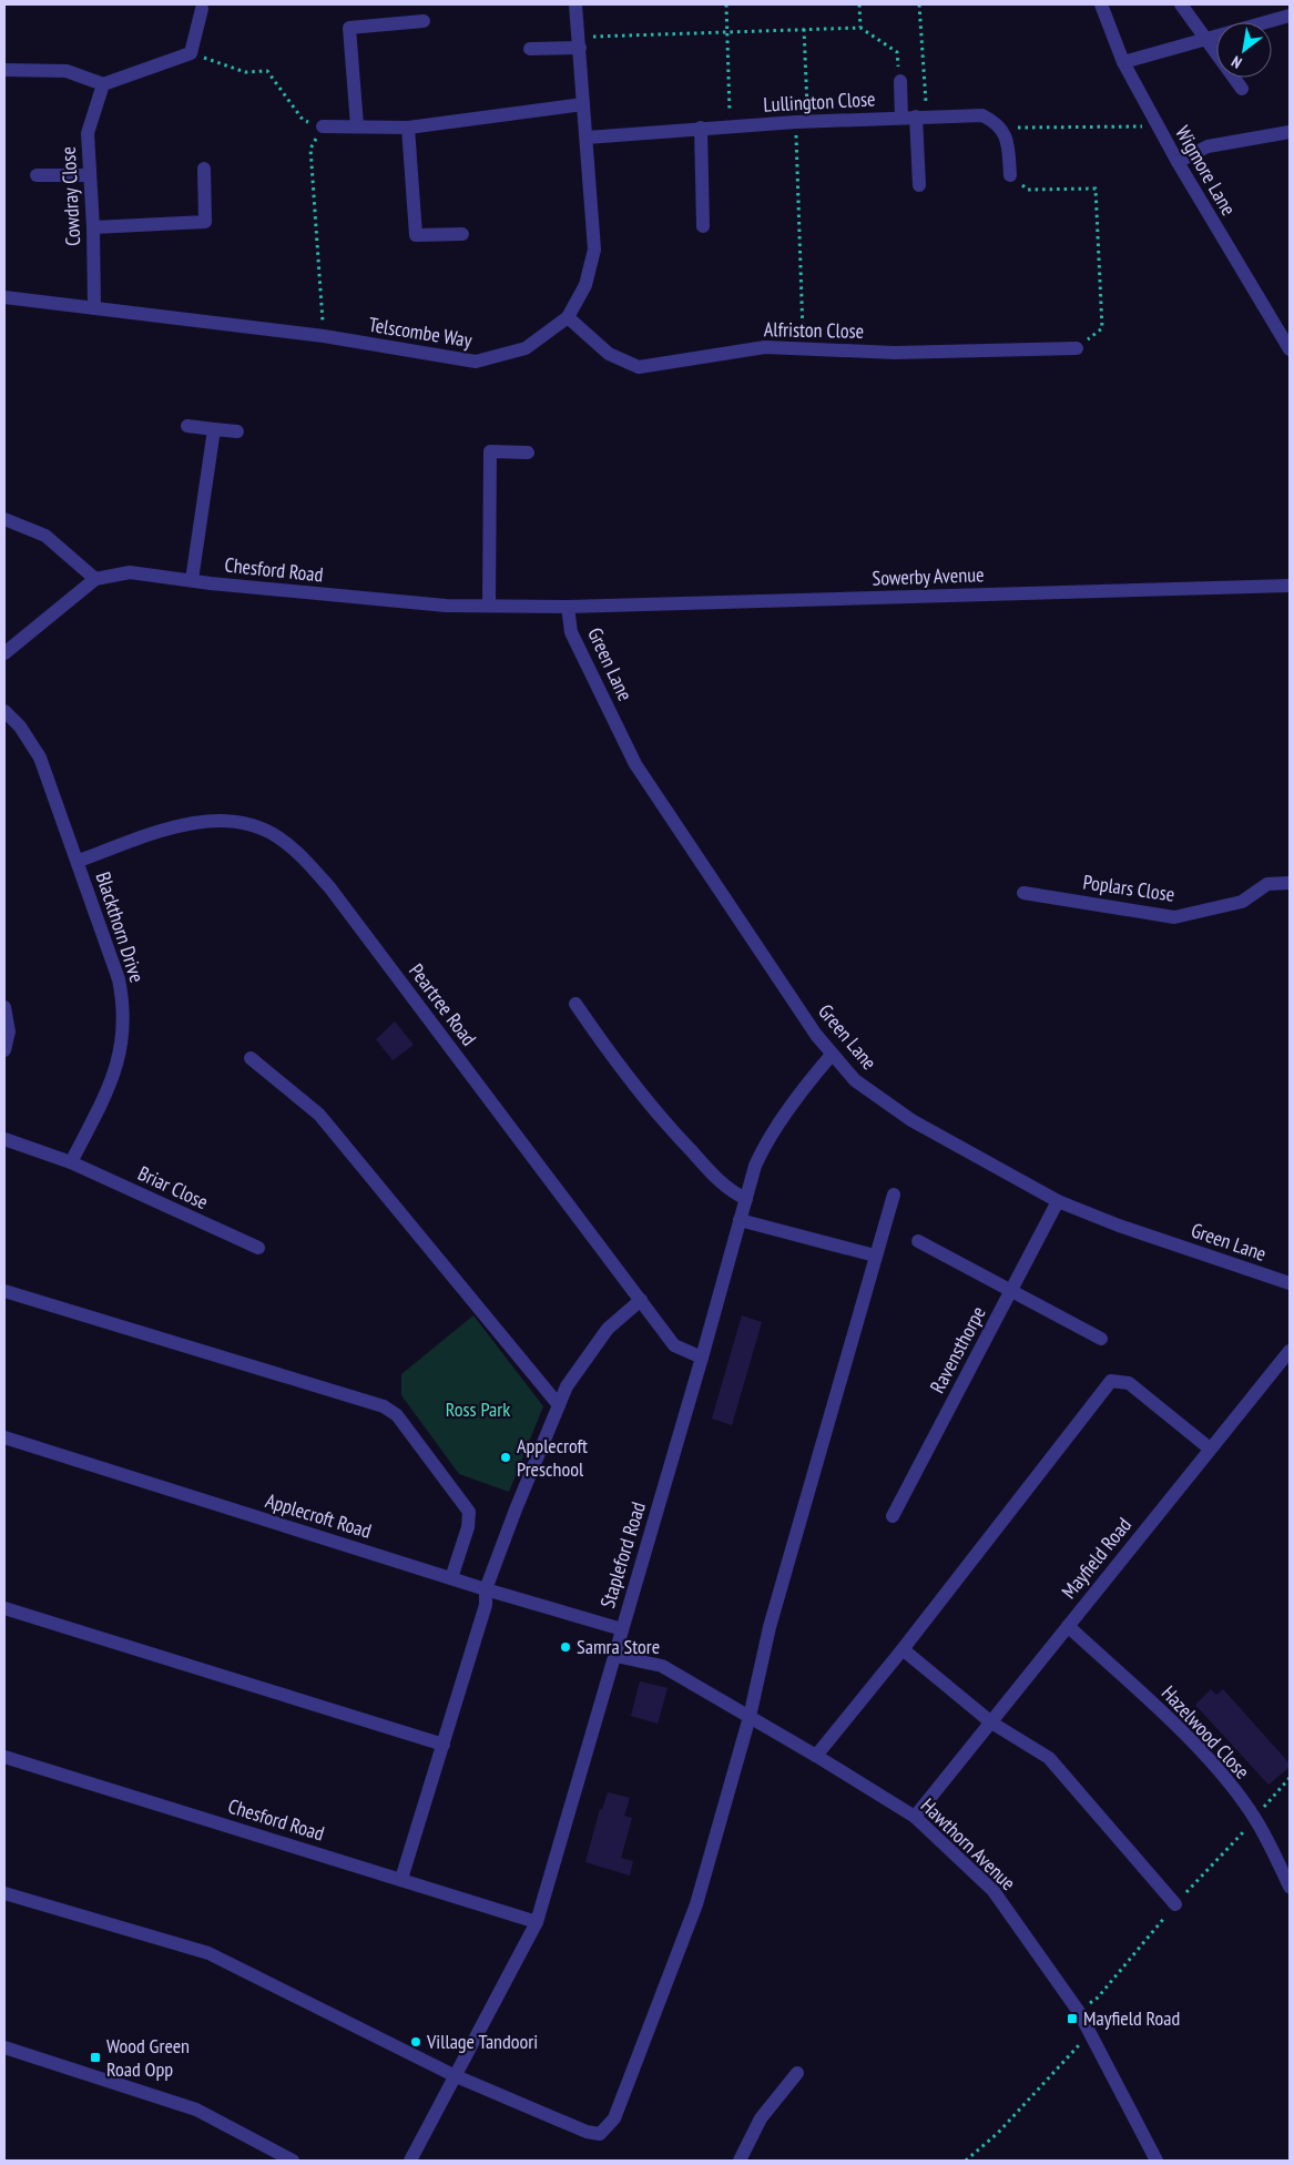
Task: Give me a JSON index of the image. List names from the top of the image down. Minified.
{"streets":{"street":["Lullington Close","Wigmore Lane","Cowdray Close","Alfriston Close","Telscombe Way","Chesford Road","Sowerby Avenue","Green Lane","Poplars Close","Blackthorn Drive","Peartree Road","Briar Close","Ravensthorpe","Applecroft Road","Stapleford Road","Mayfield Road","Hazelwood Close","Hawthorn Avenue"]},"crossings":[["Lullington Close","Telscombe Way"],["Cowdray Close","Telscombe Way"],["Alfriston Close","Telscombe Way"],["Chesford Road","Sowerby Avenue"],["Chesford Road","Green Lane"],["Chesford Road","Stapleford Road"],["Sowerby Avenue","Green Lane"],["Green Lane","Ravensthorpe"],["Green Lane","Stapleford Road"],["Blackthorn Drive","Peartree Road"],["Blackthorn Drive","Briar Close"],["Peartree Road","Stapleford Road"],["Applecroft Road","Stapleford Road"],["Stapleford Road","Hawthorn Avenue"],["Mayfield Road","Hazelwood Close"],["Mayfield Road","Hawthorn Avenue"]],"parks":["Ross Park"],"places":{"other":["Applecroft Preschool","Samra Store","Village Tandoori"],"transit":["Mayfield Road","Wood Green Road Opp"]},"north":"bottom left"}
